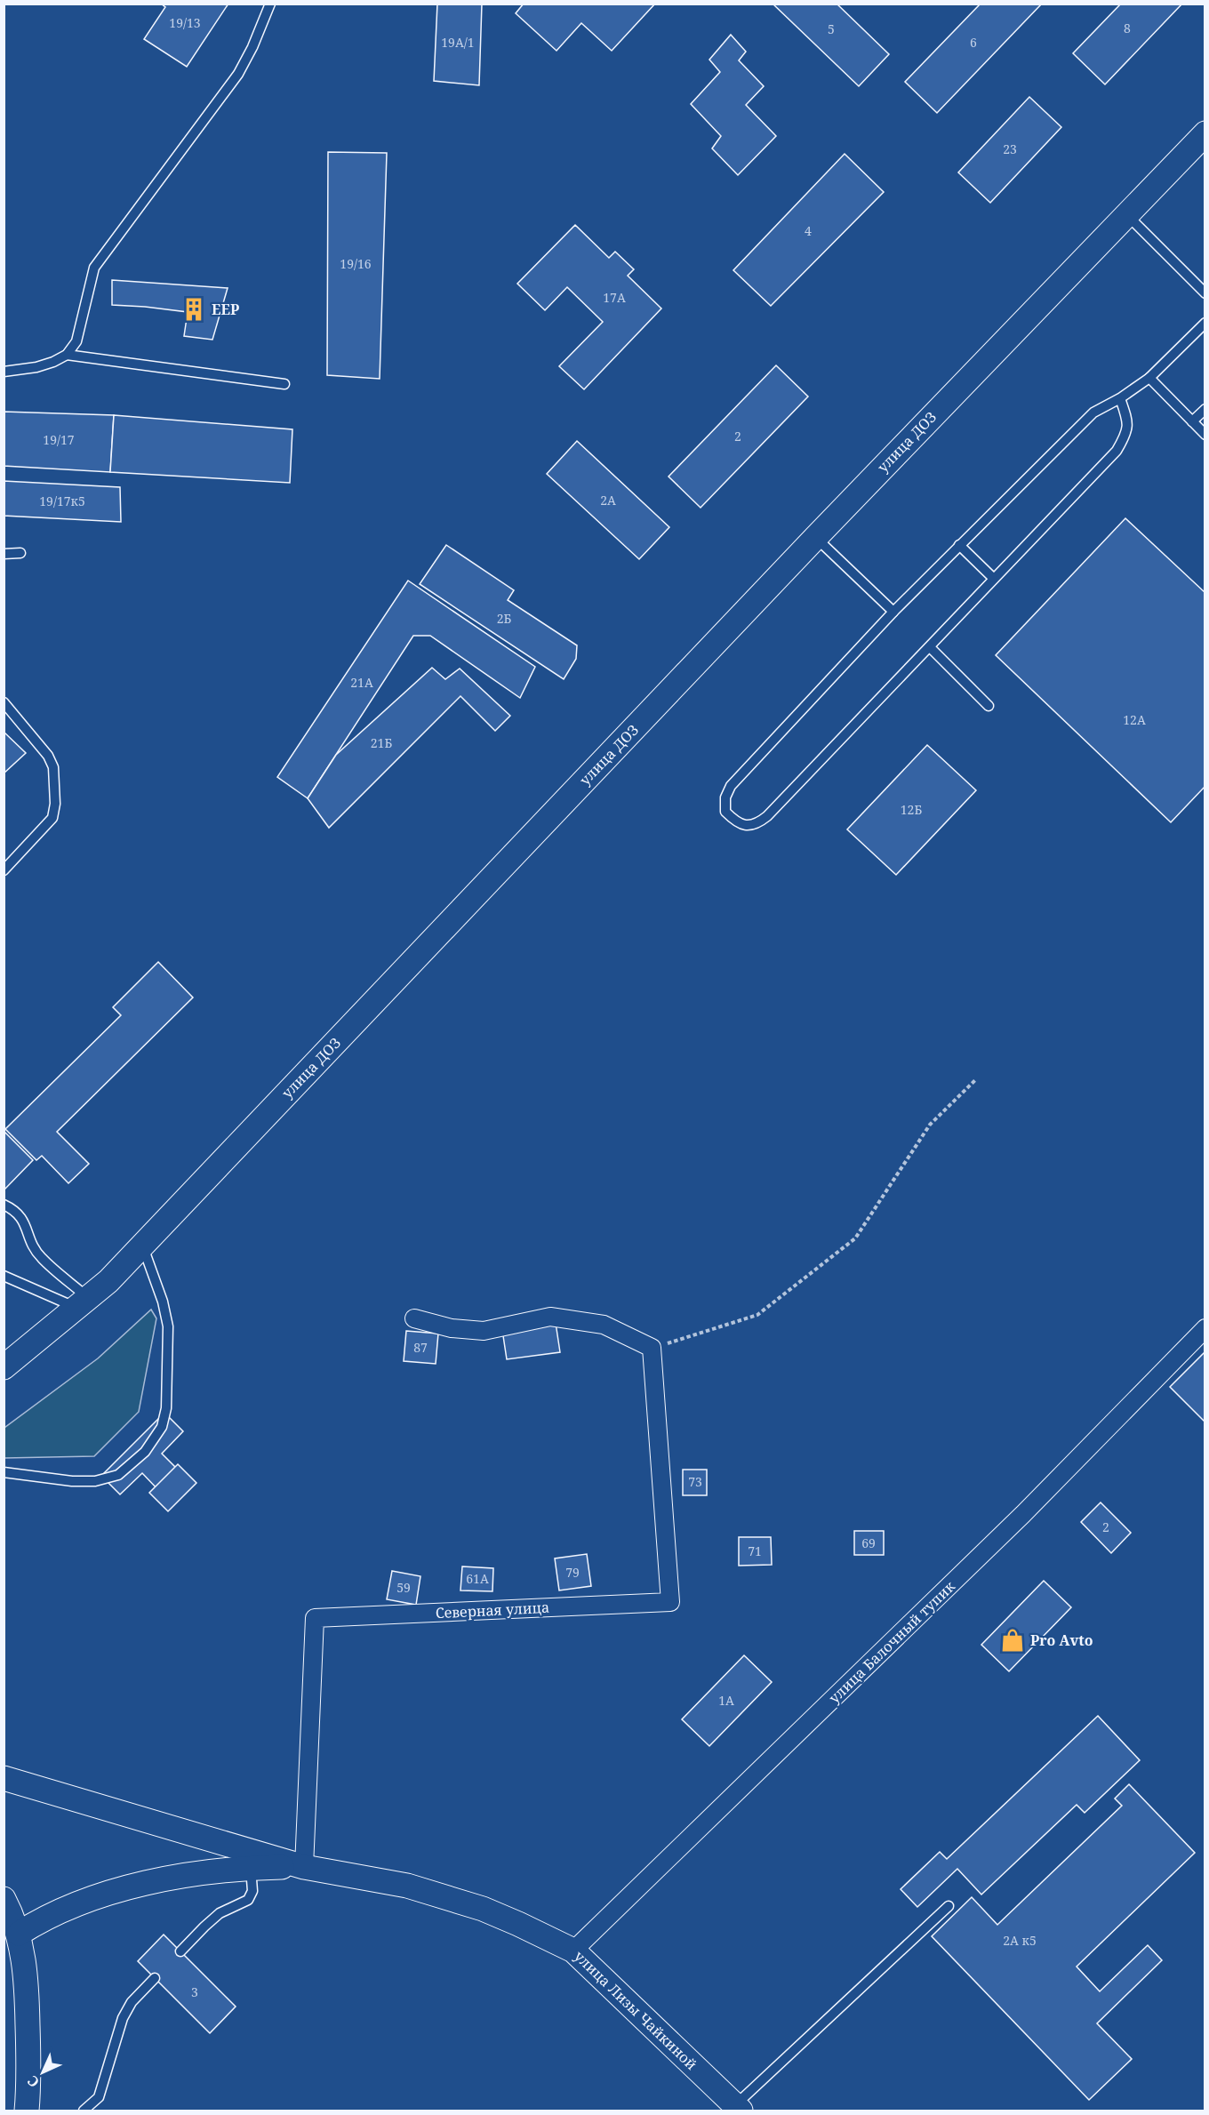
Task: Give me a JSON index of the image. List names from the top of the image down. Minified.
{"streets":{"main road":["улица ДОЗ","улица Лизы Чайкиной"],"street":["Северная улица","улица Балочный тупик"]},"crossings":[["Северная улица","улица Лизы Чайкиной"],["улица Балочный тупик","улица Лизы Чайкиной"]],"places":{"building":["EEP"],"shop":["Pro Аvto"]},"house_numbers":["19/13","8","5","19А/1","6","23","4","19/16","17А","2","19/17","2А","19/17к5","2Б","21А","12А","21Б","12Б","87","73","2","69","71","79","61А","59","1А","2А к5","3"],"north":"bottom left"}
